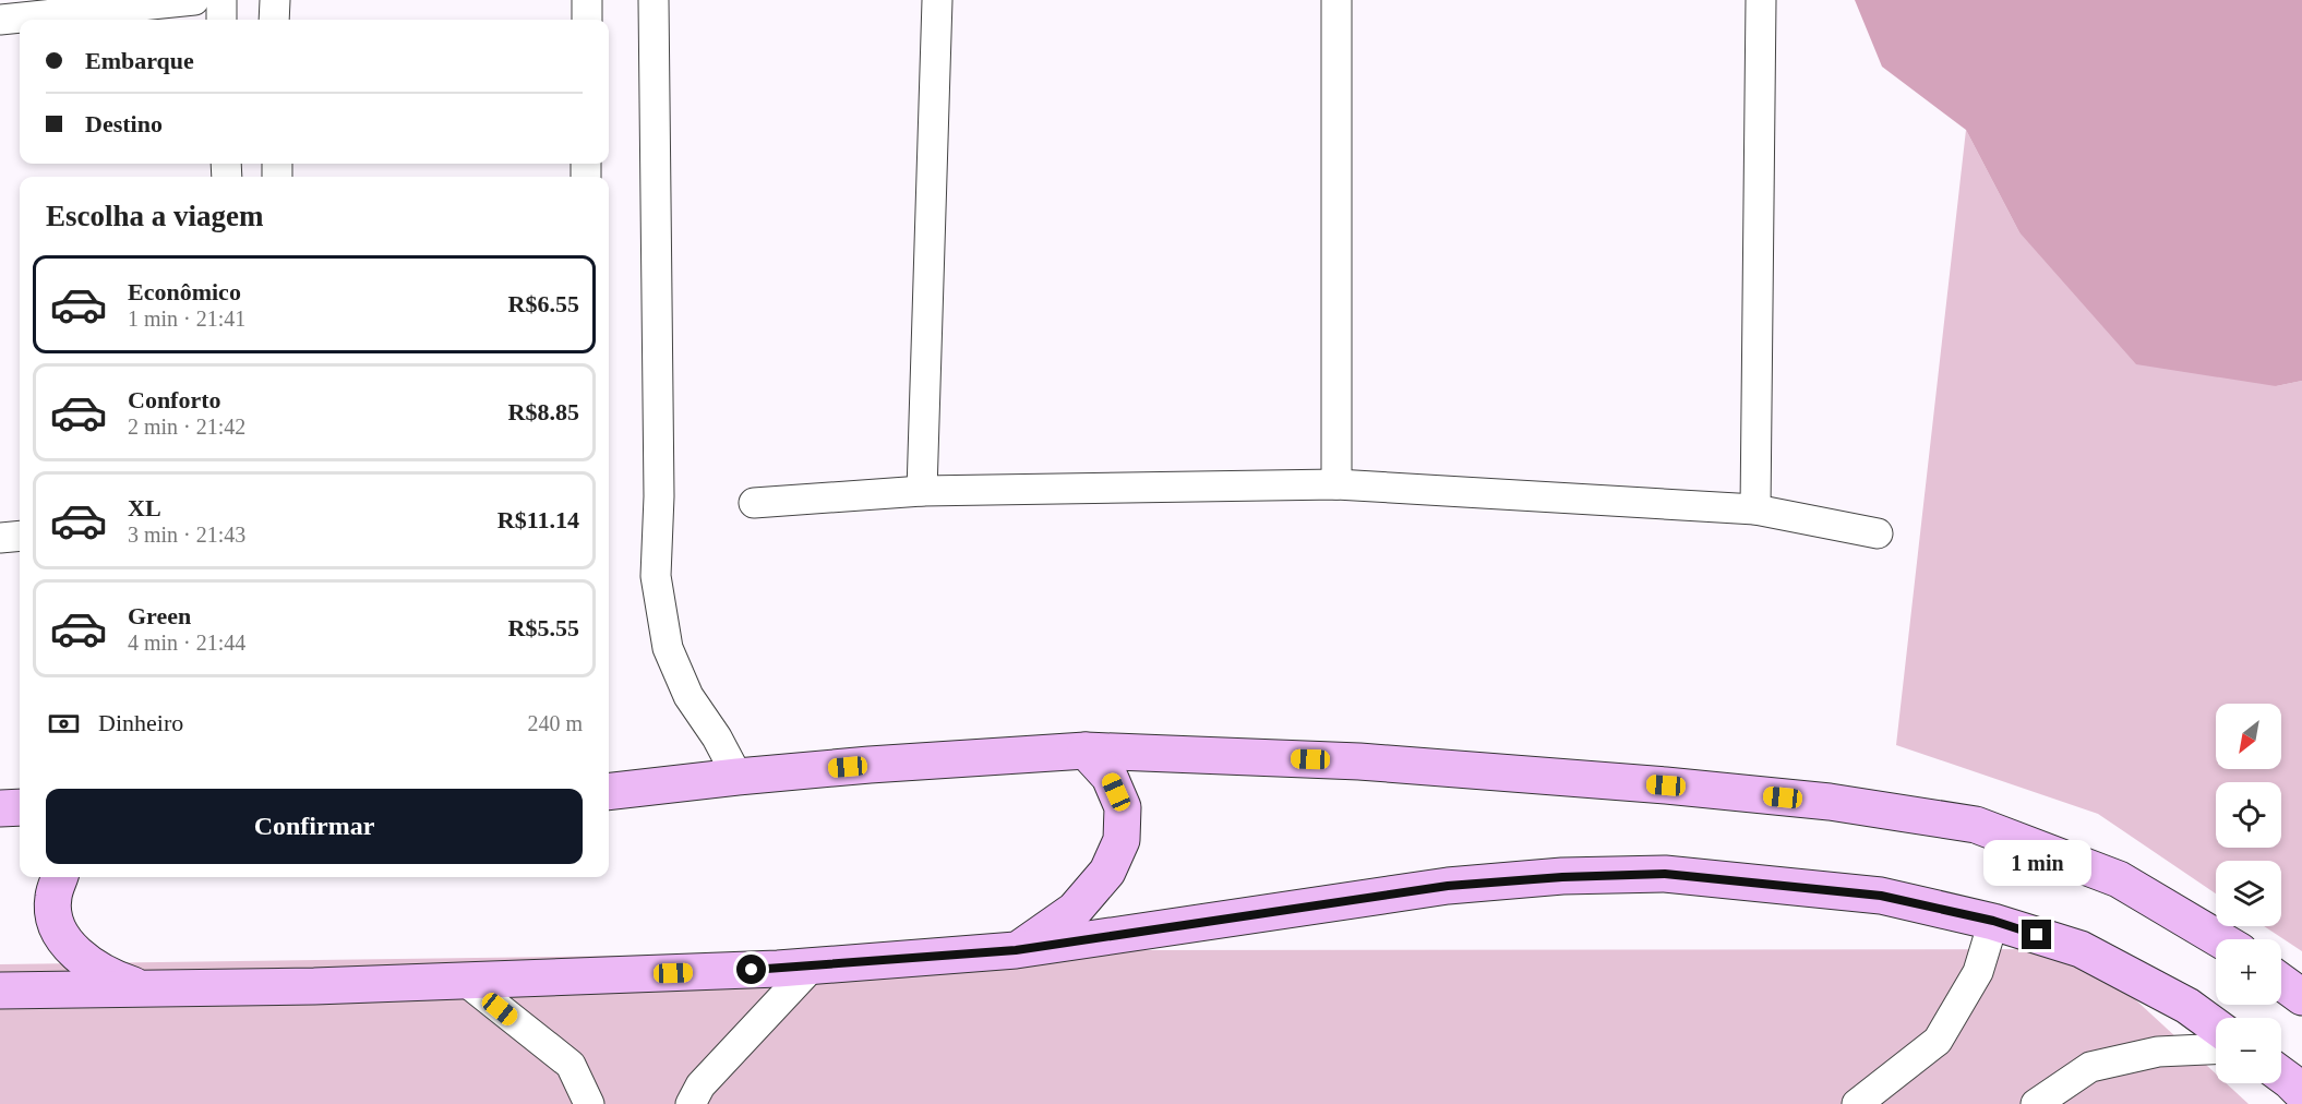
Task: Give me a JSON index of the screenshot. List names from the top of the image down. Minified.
{"north":"bottom left","page":{"banner":["Embarque","Destino"],"heading":"Escolha a viagem","list":[{"name":"Econômico","note":"1 min · 21:41","value":"R$6.55"},{"name":"Conforto","note":"2 min · 21:42","value":"R$8.85"},{"name":"XL","note":"3 min · 21:43","value":"R$11.14"},{"name":"Green","note":"4 min · 21:44","value":"R$5.55"}],"pay":["Dinheiro","240 m"],"map_buttons":["+","−"],"buttons":"Confirmar","bubble":"1 min"}}
